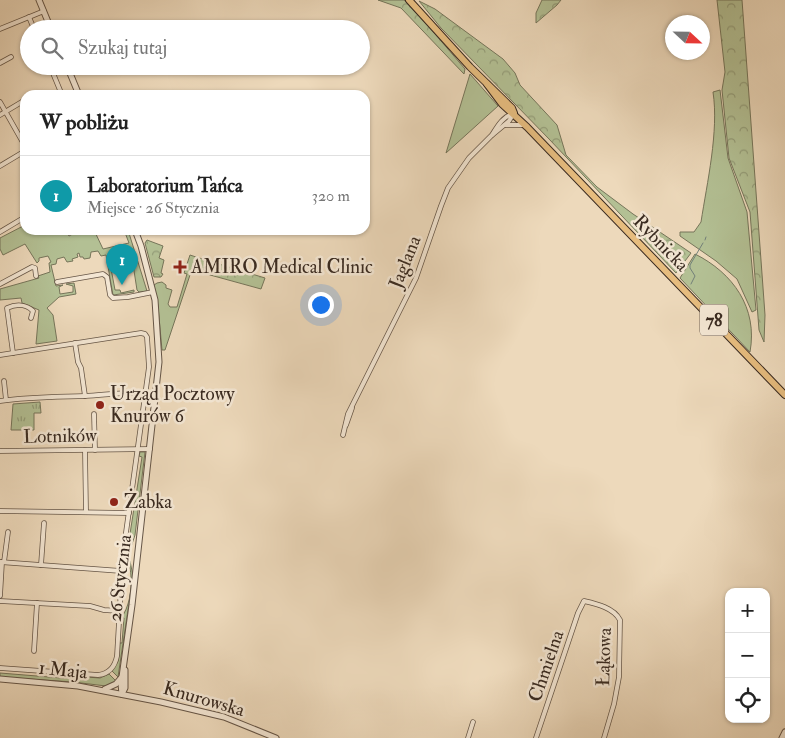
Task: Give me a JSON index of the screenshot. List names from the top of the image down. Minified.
{"streets":{"main road":["Rybnicka","78"],"street":["Jaglana","Lotników","26 Stycznia","Łąkowa","Chmielna","1 Maja","Knurowska"]},"crossings":[["Rybnicka","Jaglana"],["Lotników","26 Stycznia"],["26 Stycznia","1 Maja"],["26 Stycznia","Knurowska"],["Łąkowa","Chmielna"],["1 Maja","Knurowska"]],"places":{"health":["AMIRO Medical Clinic"],"other":["Urząd Pocztowy Knurów 6","Żabka"]},"north":"right","page":{"search":"Szukaj tutaj","heading":"W pobliżu","list":[{"mark":"1","name":"Laboratorium Tańca","note":"Miejsce · 26 Stycznia","value":"320 m"}],"pins":"1","map_buttons":["+","−"]}}
